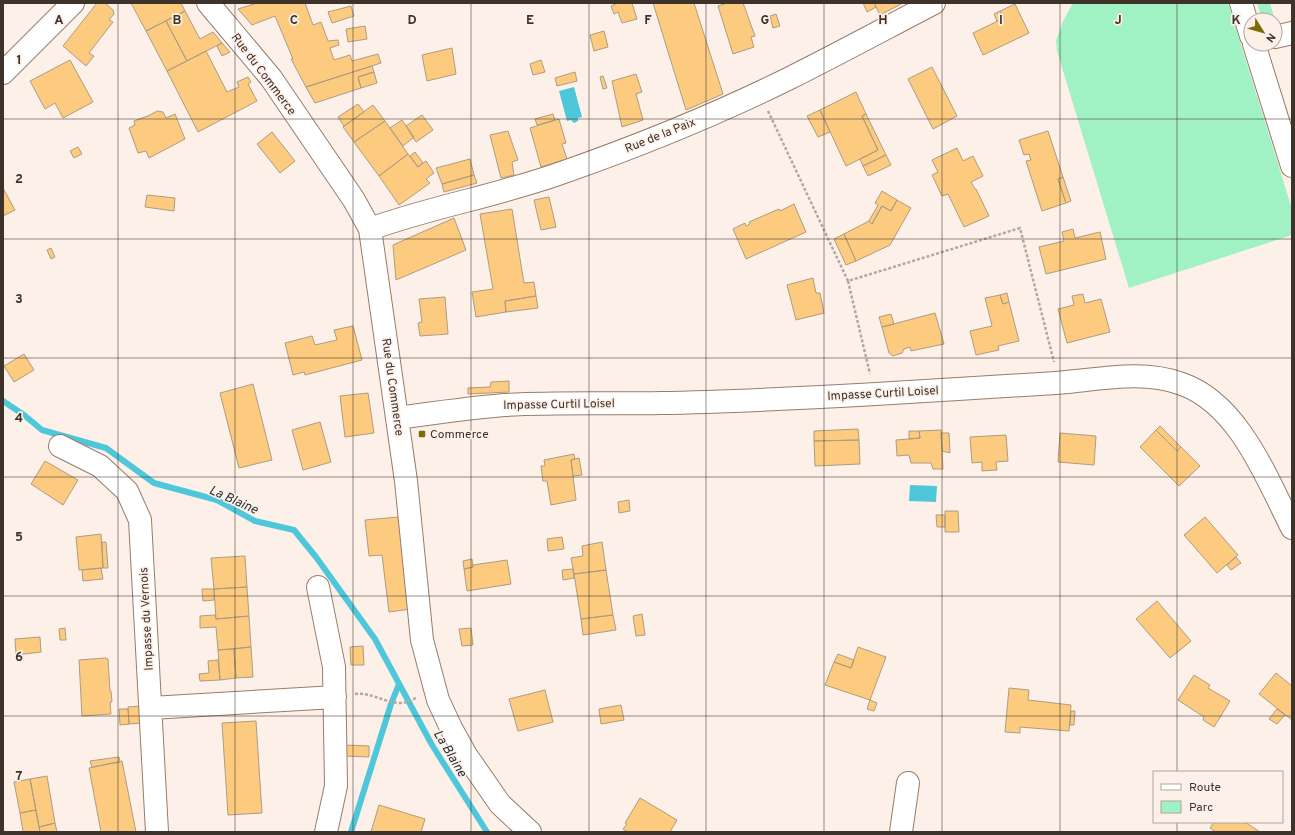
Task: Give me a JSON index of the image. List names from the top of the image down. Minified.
{"streets":{"street":["Rue du Commerce","Rue de la Paix","Impasse Curtil Loisel","Impasse du Vernois"]},"crossings":[["Rue du Commerce","Rue de la Paix"],["Rue du Commerce","Impasse Curtil Loisel"]],"water":["La Blaine"],"places":{"transit":["Commerce"]},"legend":["Route","Parc"],"north":"bottom right","grid":{"columns":["A","B","C","D","E","F","G","H","I","J","K"],"rows":["1","2","3","4","5","6","7"]}}
